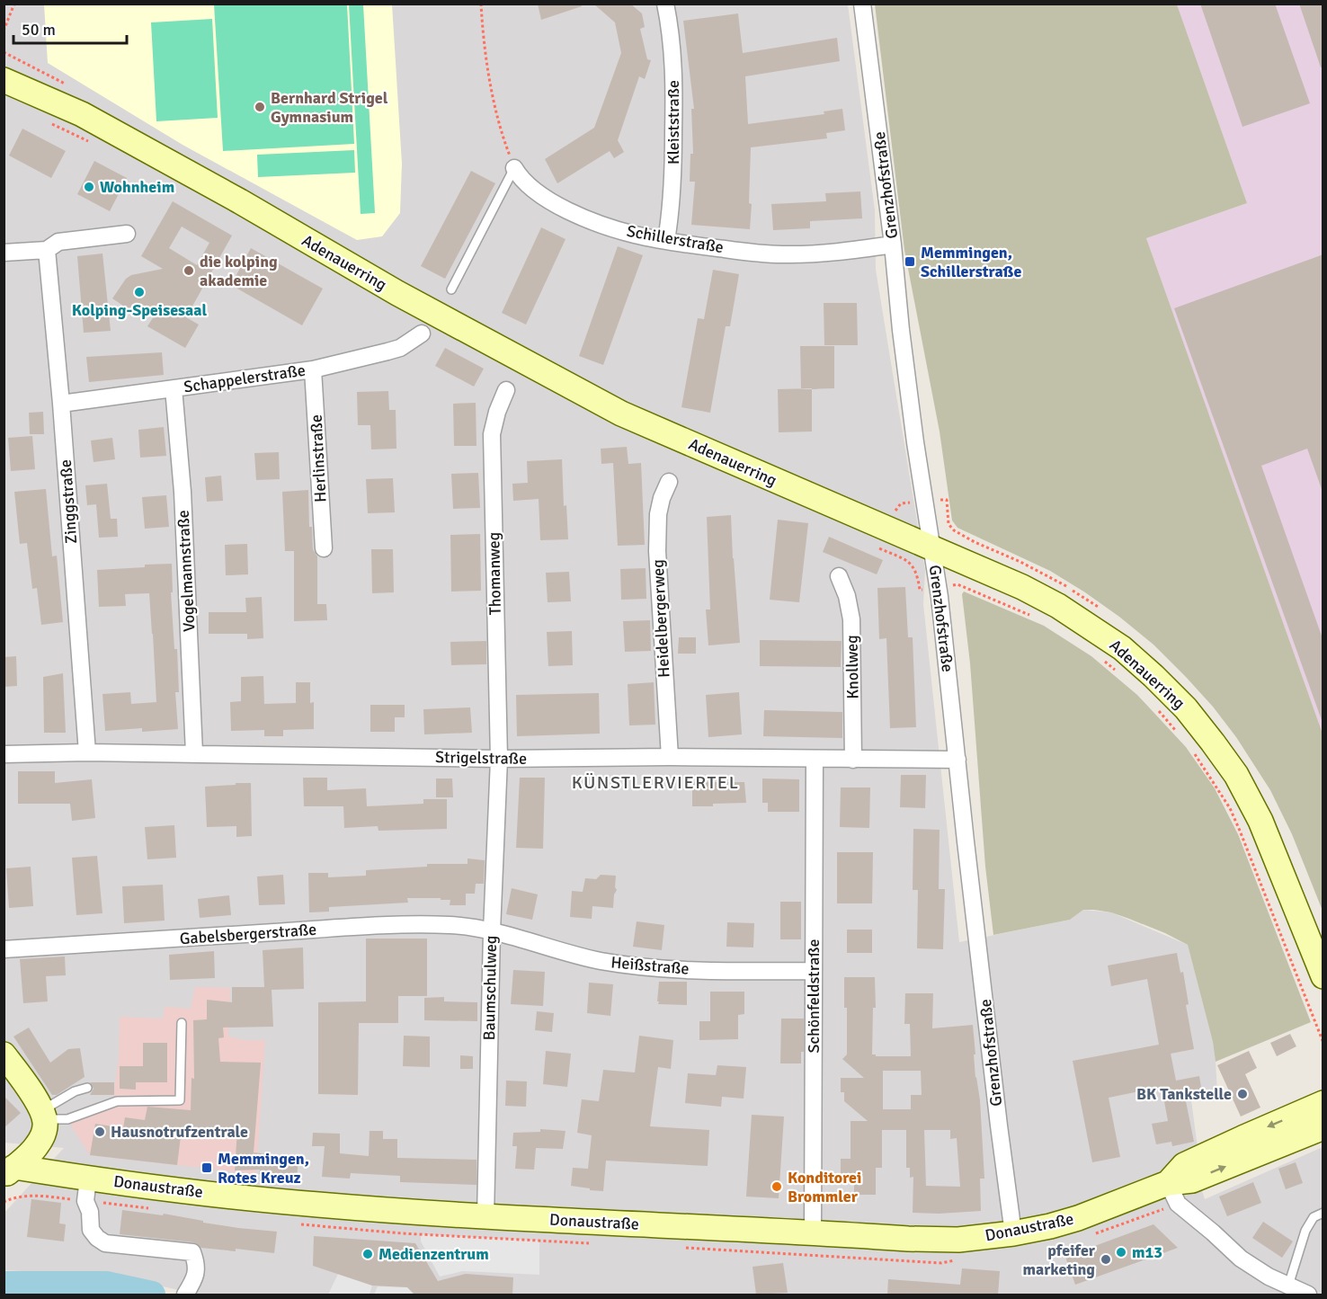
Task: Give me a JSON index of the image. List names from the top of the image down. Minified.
{"streets":{"street":["Kleiststraße","Grenzhofstraße","Schillerstraße","Adenauerring","Schappelerstraße","Herlinstraße","Zinggstraße","Vogelmannstraße","Thomanweg","Heidelbergerweg","Knollweg","Strigelstraße","Gabelsbergerstraße","Heißstraße","Baumschulweg","Schönfeldstraße","Donaustraße"]},"crossings":[["Kleiststraße","Schillerstraße"],["Grenzhofstraße","Schillerstraße"],["Grenzhofstraße","Adenauerring"],["Grenzhofstraße","Strigelstraße"],["Grenzhofstraße","Donaustraße"],["Schappelerstraße","Herlinstraße"],["Schappelerstraße","Zinggstraße"],["Schappelerstraße","Vogelmannstraße"],["Zinggstraße","Strigelstraße"],["Vogelmannstraße","Strigelstraße"],["Thomanweg","Strigelstraße"],["Thomanweg","Baumschulweg"],["Heidelbergerweg","Strigelstraße"],["Knollweg","Strigelstraße"],["Strigelstraße","Baumschulweg"],["Strigelstraße","Schönfeldstraße"],["Gabelsbergerstraße","Heißstraße"],["Gabelsbergerstraße","Baumschulweg"],["Heißstraße","Baumschulweg"],["Heißstraße","Schönfeldstraße"],["Baumschulweg","Donaustraße"],["Schönfeldstraße","Donaustraße"]],"districts":["KÜNSTLERVIERTEL"],"places":{"other":["Bernhard Strigel Gymnasium","Wohnheim","die kolping akademie","Kolping-Speisesaal","BK Tankstelle","Hausnotrufzentrale","Konditorei Brommler","m13","Medienzentrum","pfeifer marketing"],"transit":["Memmingen, Schillerstraße","Memmingen, Rotes Kreuz"]},"scale_bar":"50 m"}
